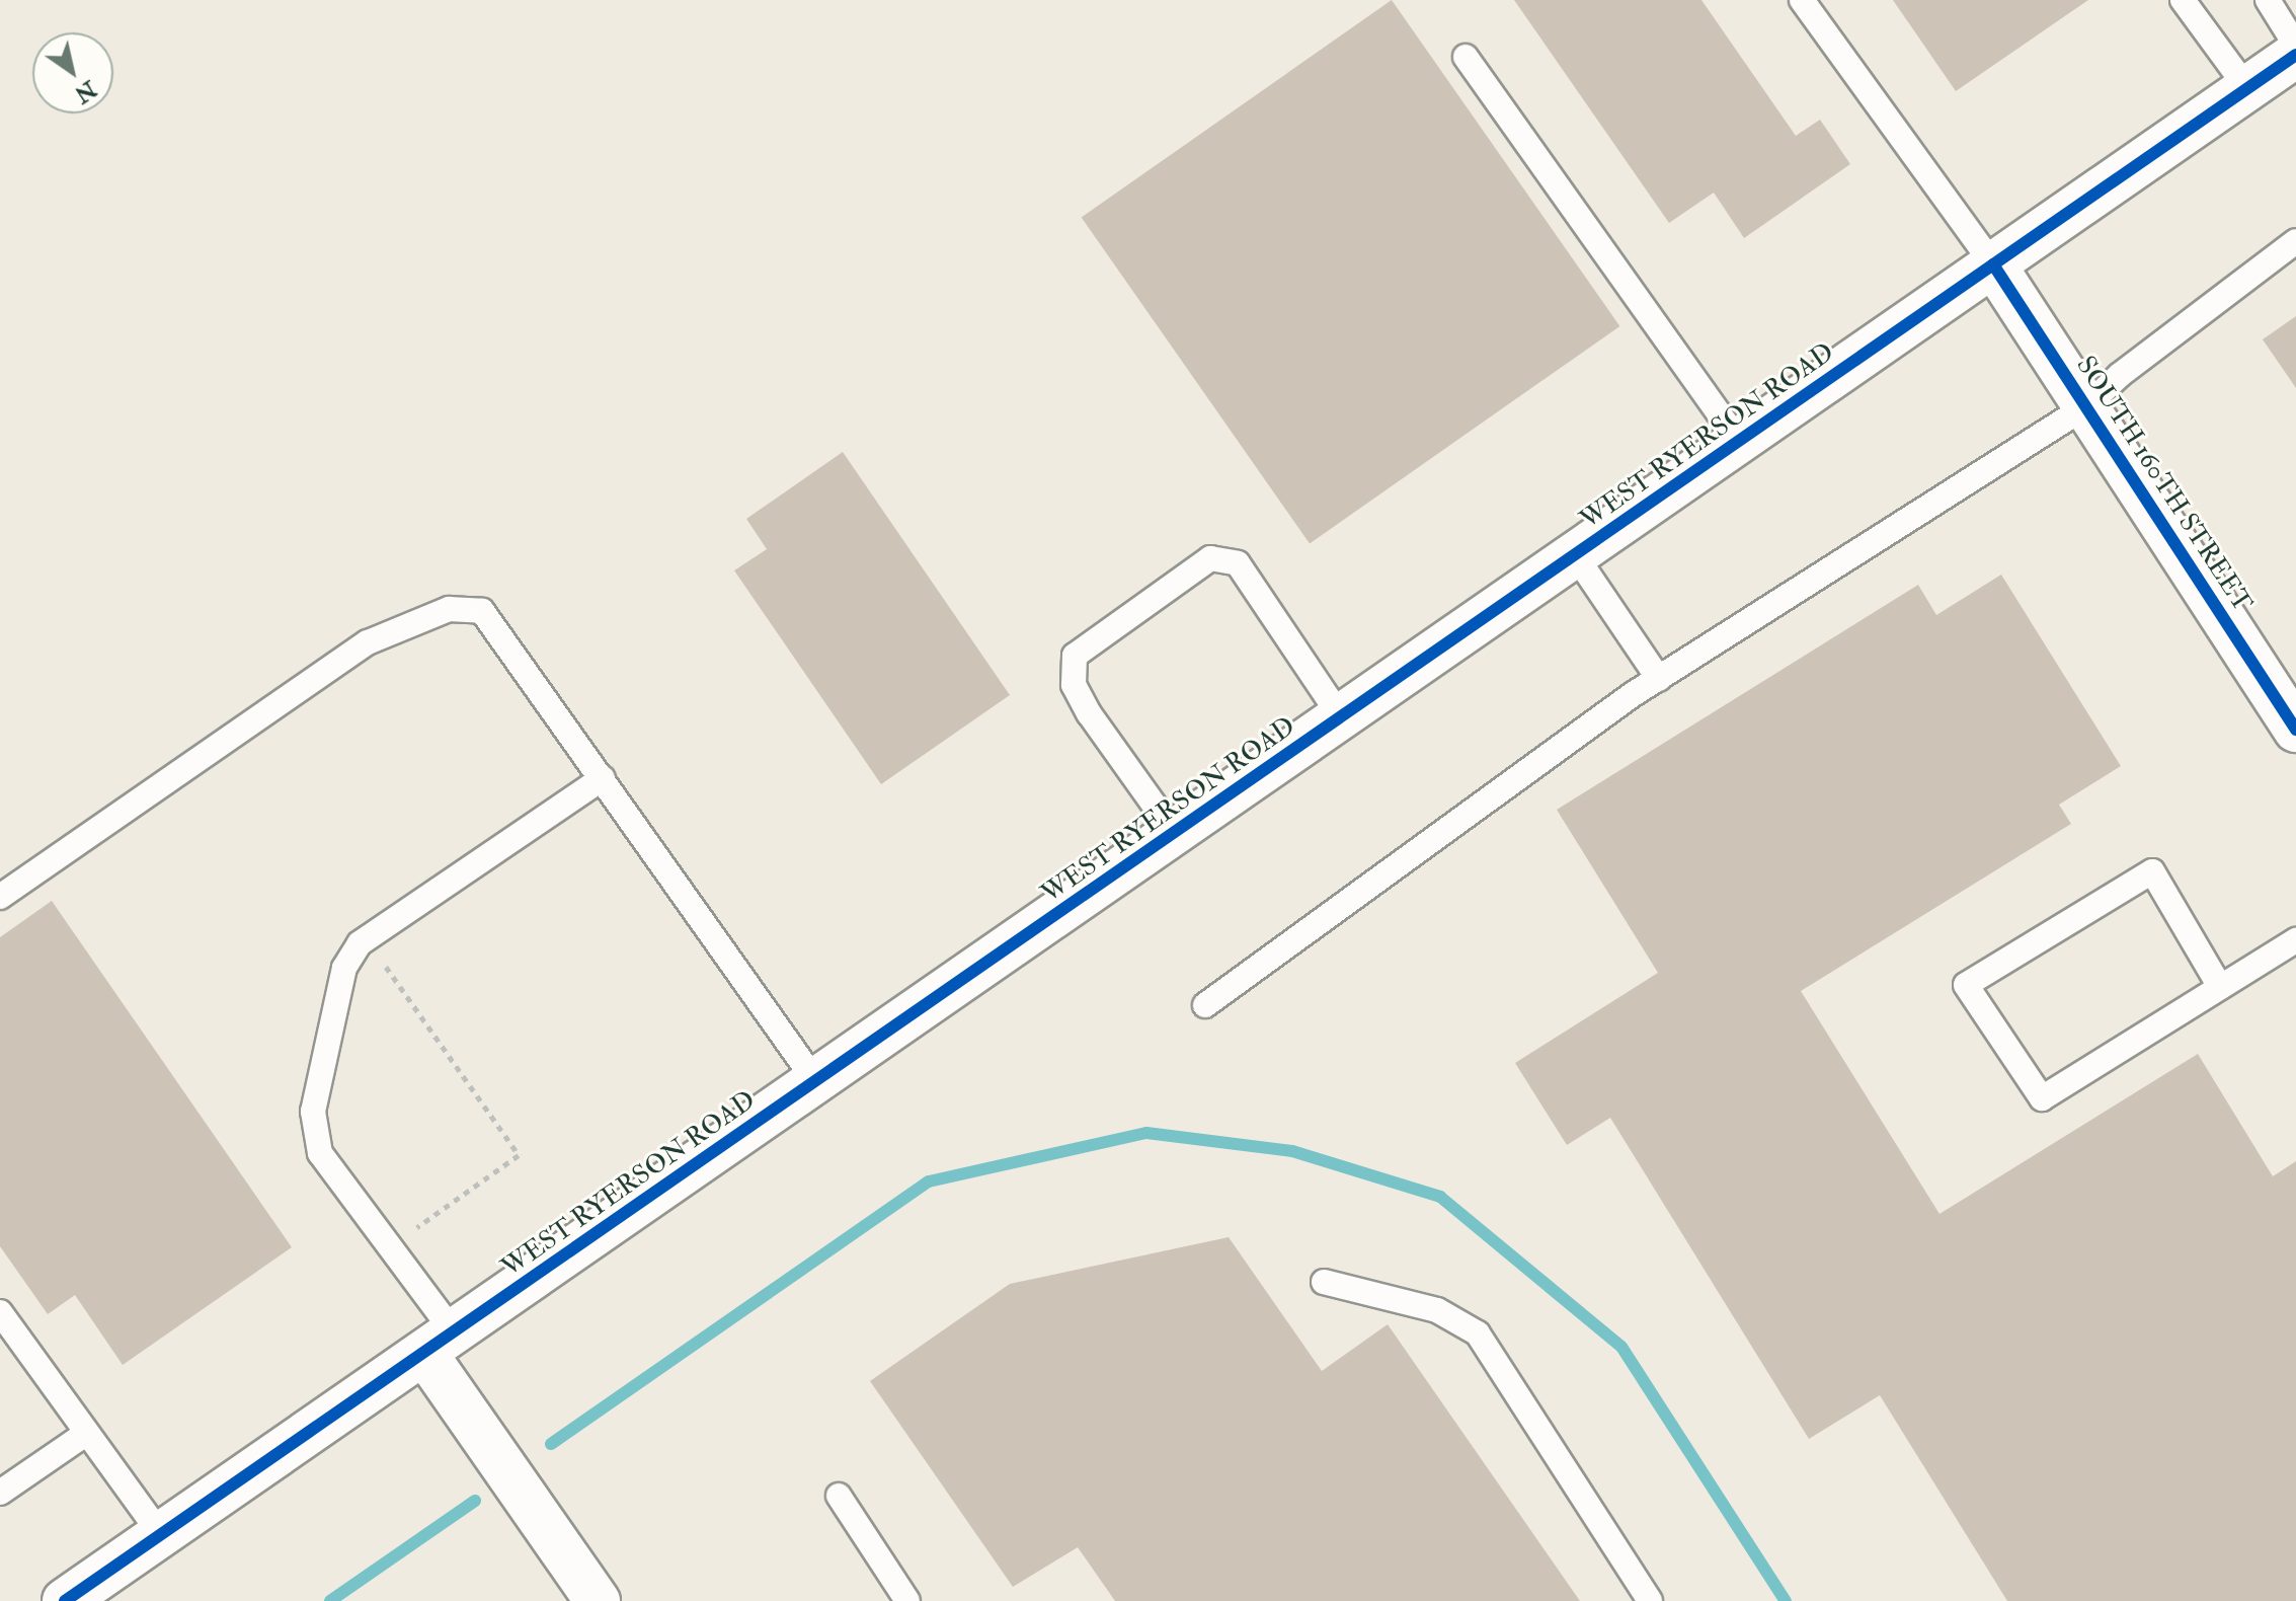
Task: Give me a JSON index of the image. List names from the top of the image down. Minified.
{"streets":{"street":["WEST RYERSON ROAD","SOUTH 160TH STREET"]},"crossings":[["WEST RYERSON ROAD","SOUTH 160TH STREET"]],"north":"bottom right"}
